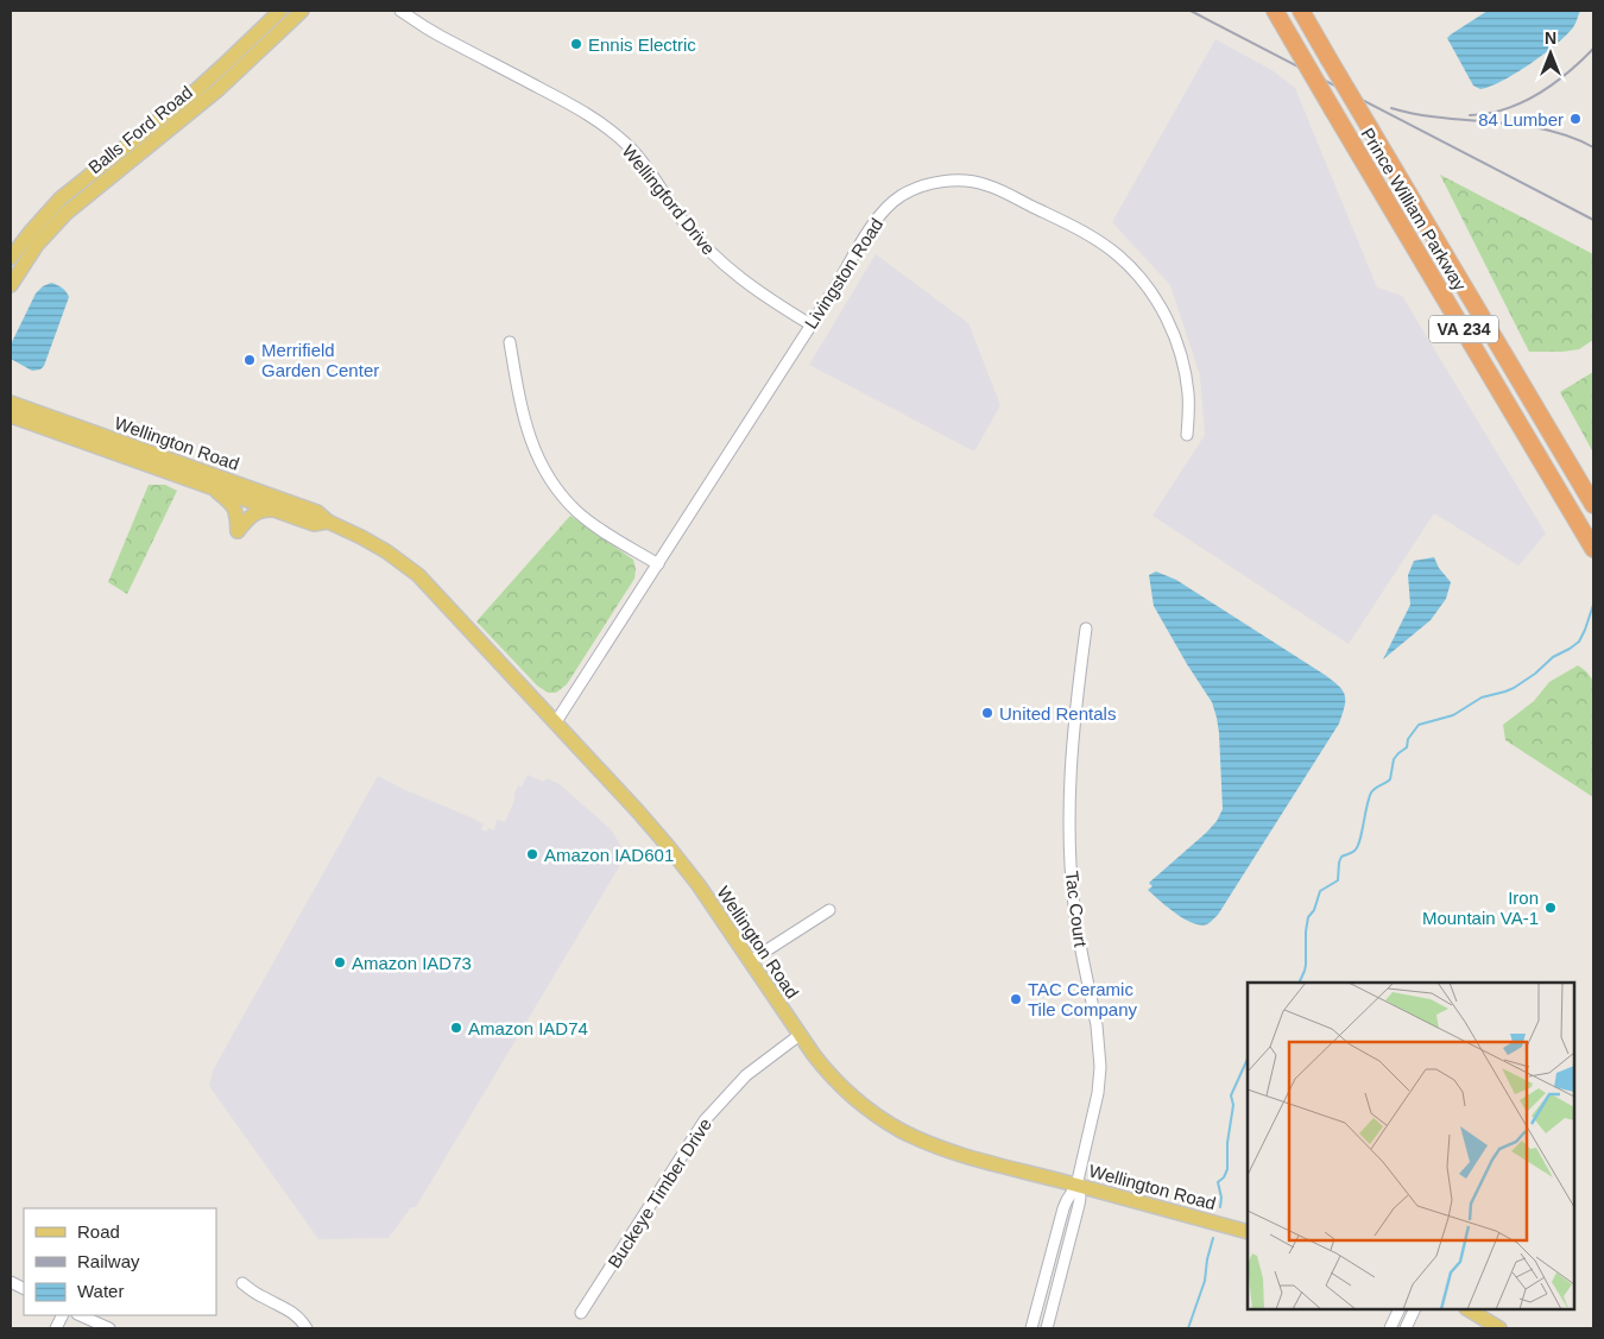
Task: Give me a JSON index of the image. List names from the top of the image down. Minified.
{"streets":{"highway":["Prince William Parkway","VA 234"],"main road":["Balls Ford Road","Wellington Road"],"street":["Wellingford Drive","Livingston Road","Tac Court","Buckeye Timber Drive"]},"crossings":[["Wellingford Drive","Livingston Road"],["Livingston Road","Wellington Road"],["Wellington Road","Tac Court"],["Wellington Road","Buckeye Timber Drive"]],"places":["Ennis Electric","84 Lumber","Merrifield Garden Center","United Rentals","Amazon IAD601","Iron Mountain VA-1","Amazon IAD73","TAC Ceramic Tile Company","Amazon IAD74"],"legend":["Road","Railway","Water"],"north":"top"}
